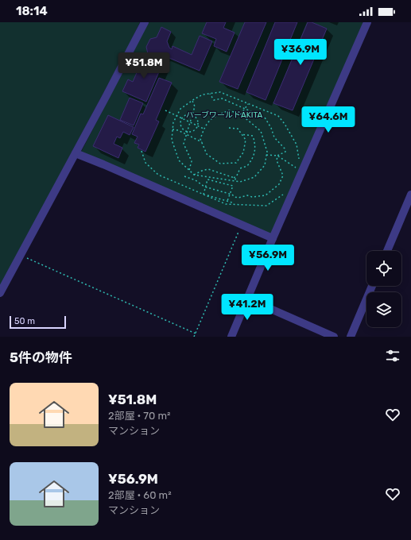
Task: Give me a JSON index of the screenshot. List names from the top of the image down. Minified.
{"parks":["ハーブワールドAKITA"],"scale_bar":"50 m","page":{"status":"18:14","price":["¥36.9M","¥51.8M","¥64.6M","¥56.9M","¥41.2M"],"scale":"50 m","heading":"5件の物件","list":[{"name":"¥51.8M","note":"2部屋 · 70 m² · マンション"},{"name":"¥56.9M","note":"2部屋 · 60 m² · マンション"}]}}
